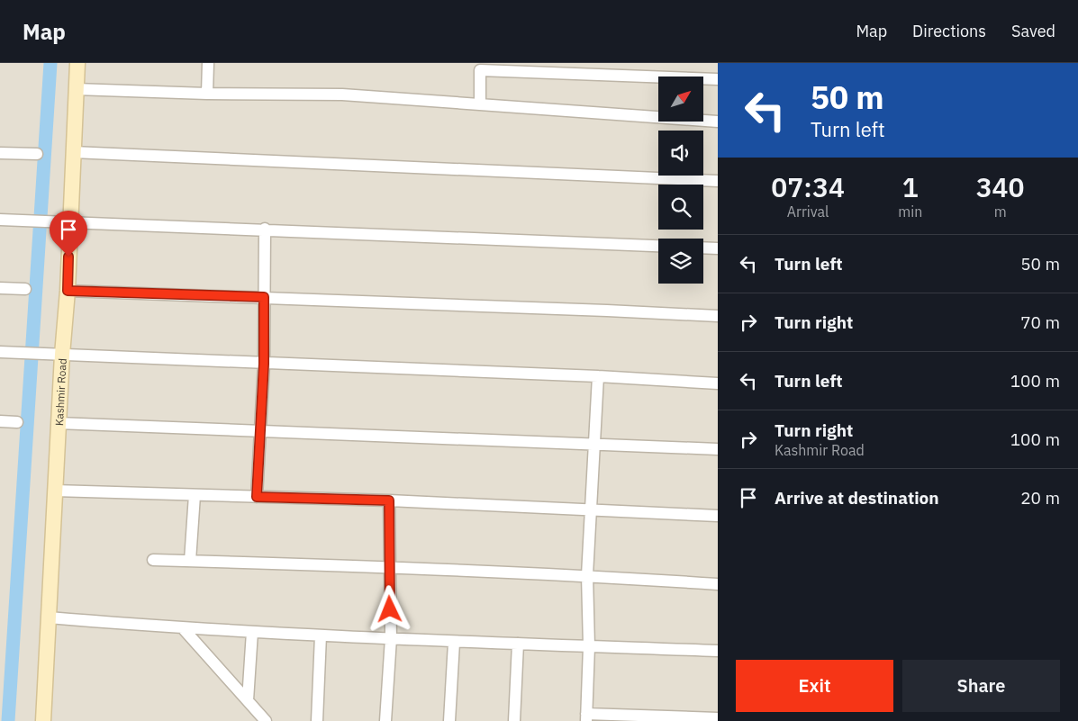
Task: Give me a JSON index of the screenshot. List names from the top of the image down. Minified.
{"streets":{"main road":["Kashmir Road"]},"north":"top right","page":{"header":"Map","nav":["Map","Directions","Saved"],"turn":["50 m","Turn left"],"eta":["07:34","Arrival","1","min","340","m"],"list":[{"name":"Turn left","value":"50 m"},{"name":"Turn right","value":"70 m"},{"name":"Turn left","value":"100 m"},{"name":"Turn right","note":"Kashmir Road","value":"100 m"},{"name":"Arrive at destination","value":"20 m"}],"buttons":["Exit","Share"]}}
